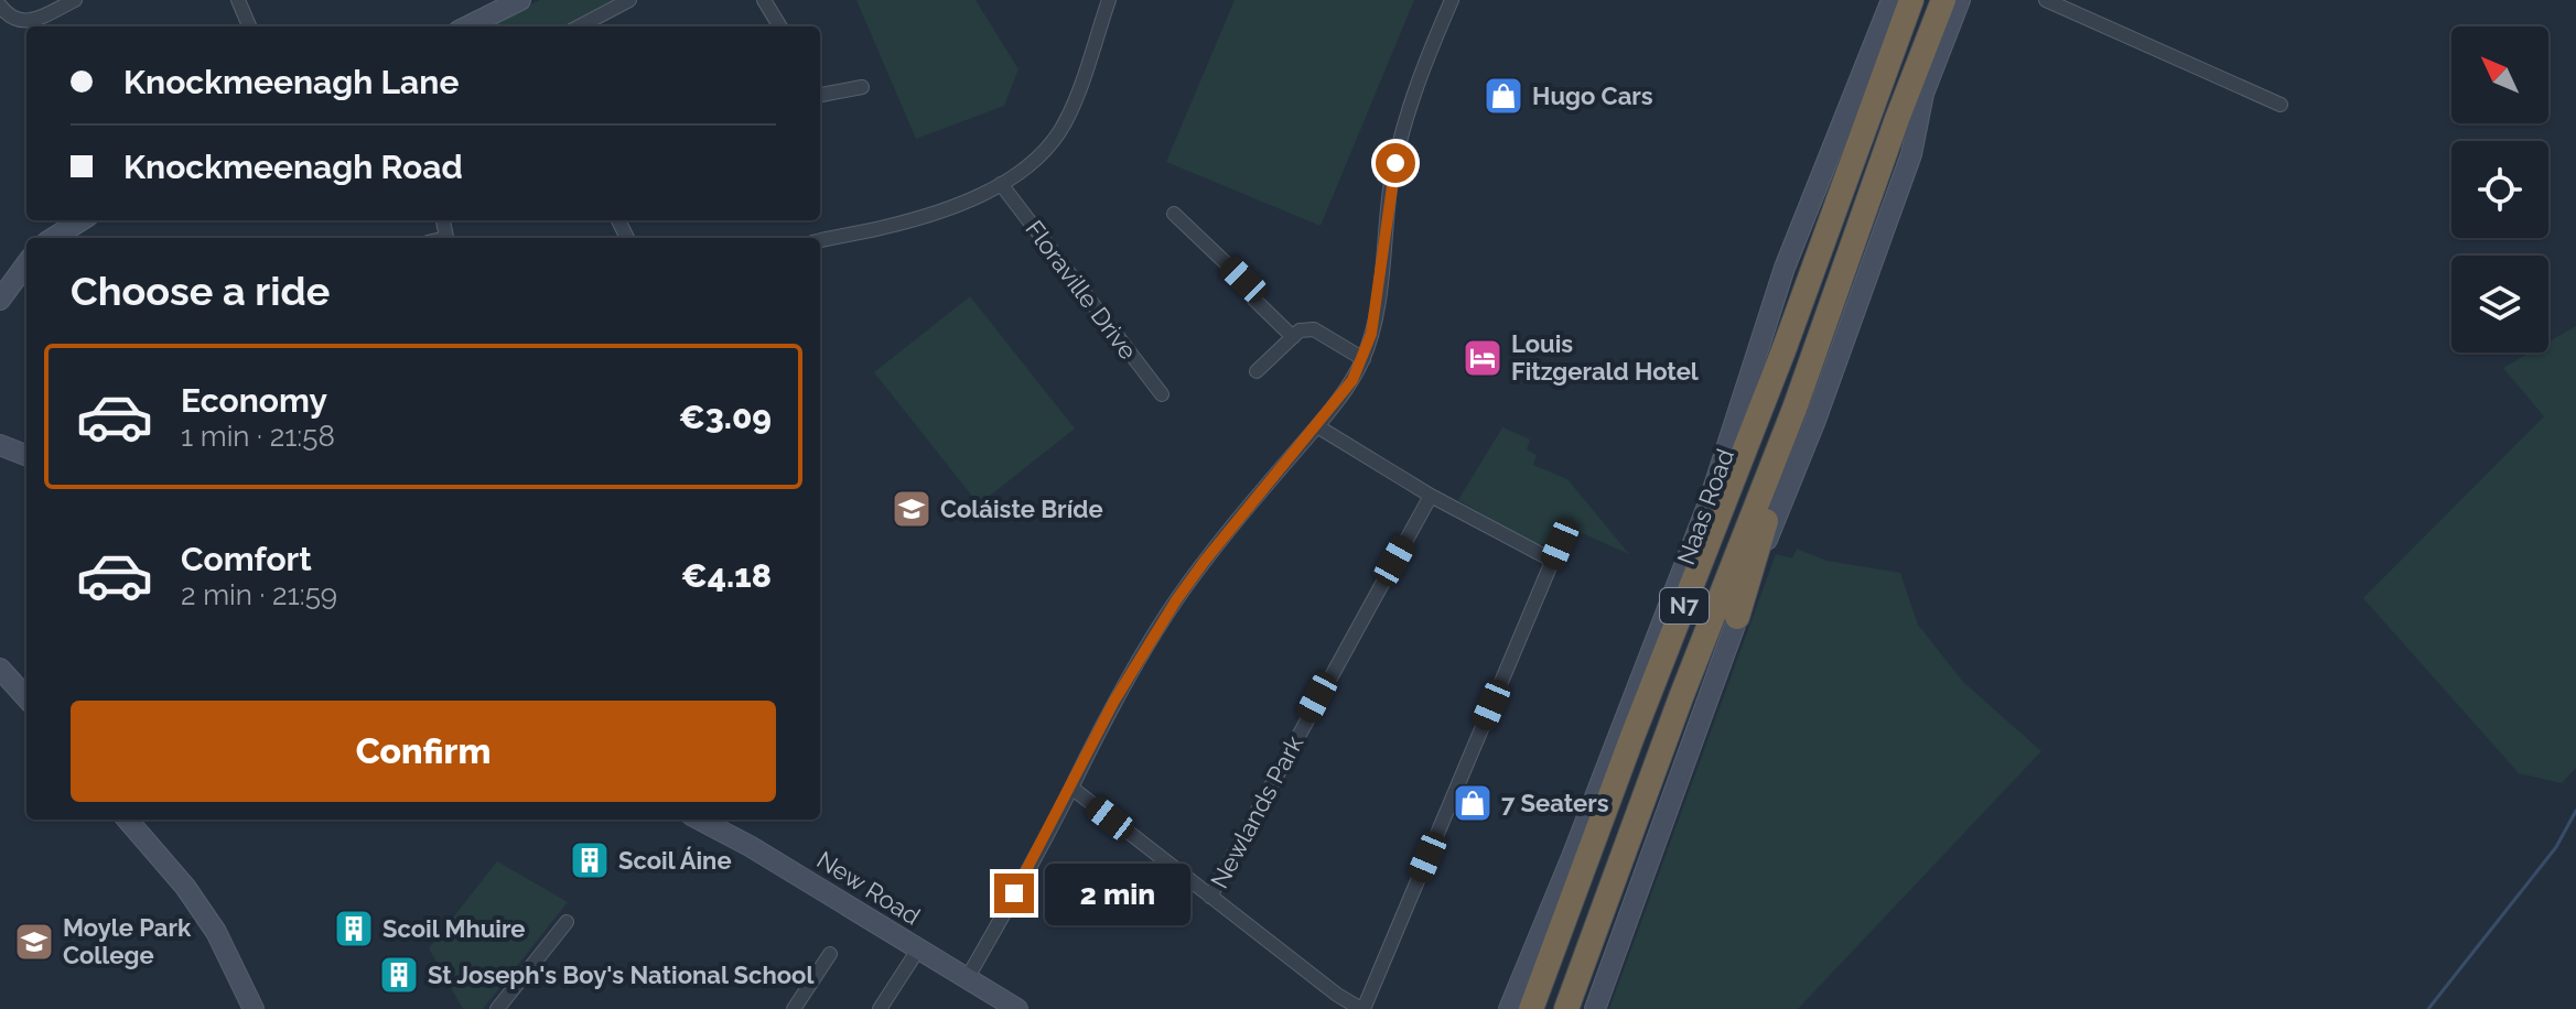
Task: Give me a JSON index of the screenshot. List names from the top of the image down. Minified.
{"streets":{"highway":["Naas Road","N7"],"main road":["New Road"],"street":["Floraville Drive","Newlands Park"]},"crossings":[["Naas Road","N7"]],"places":{"shop":["Hugo Cars","7 Seaters"],"hotel":["Louis Fitzgerald Hotel"],"school or university":["Coláiste Bríde","Moyle Park College"],"building":["Scoil Áine","Scoil Mhuire","St Joseph's Boy's National School"]},"north":"top left","page":{"banner":["Knockmeenagh Lane","Knockmeenagh Road"],"heading":"Choose a ride","list":[{"name":"Economy","note":"1 min · 21:58","value":"€3.09"},{"name":"Comfort","note":"2 min · 21:59","value":"€4.18"}],"buttons":"Confirm","bubble":"2 min"}}
